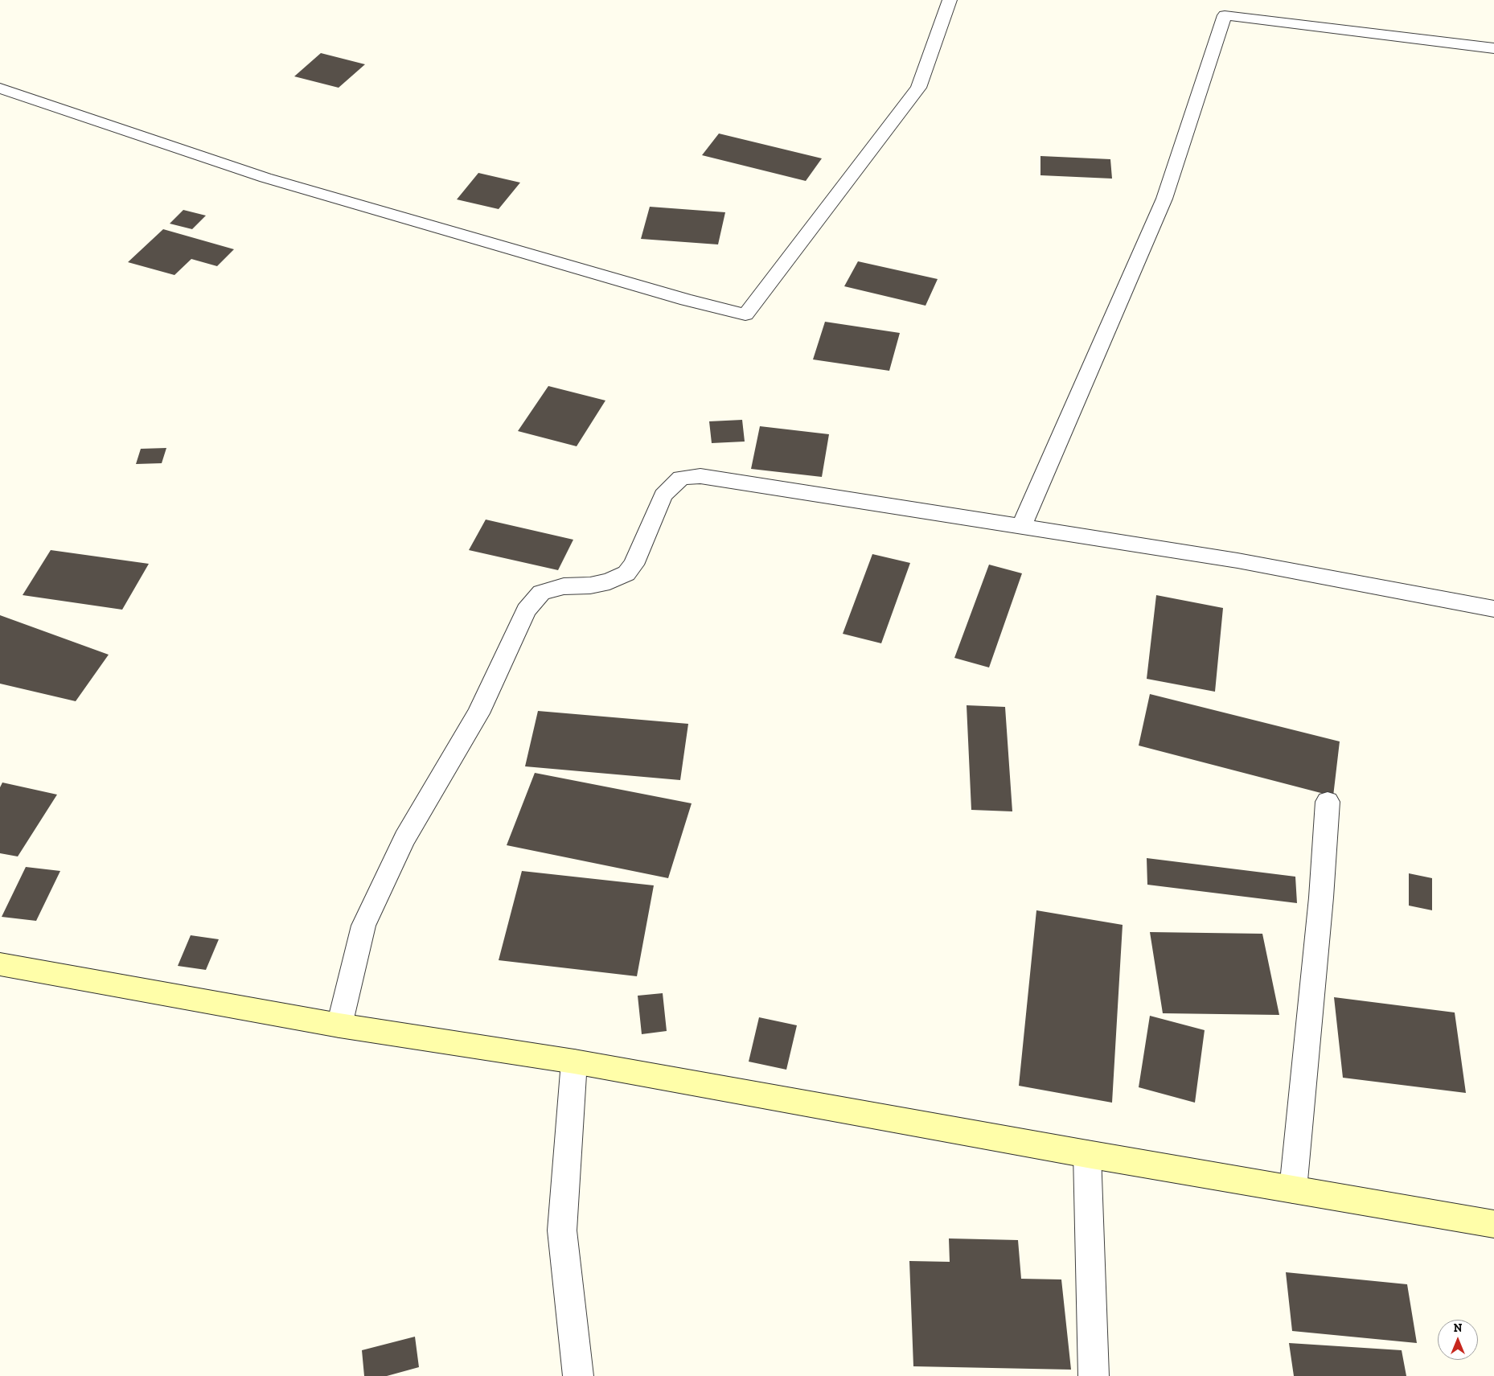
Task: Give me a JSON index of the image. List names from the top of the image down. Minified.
{"north":"top"}
